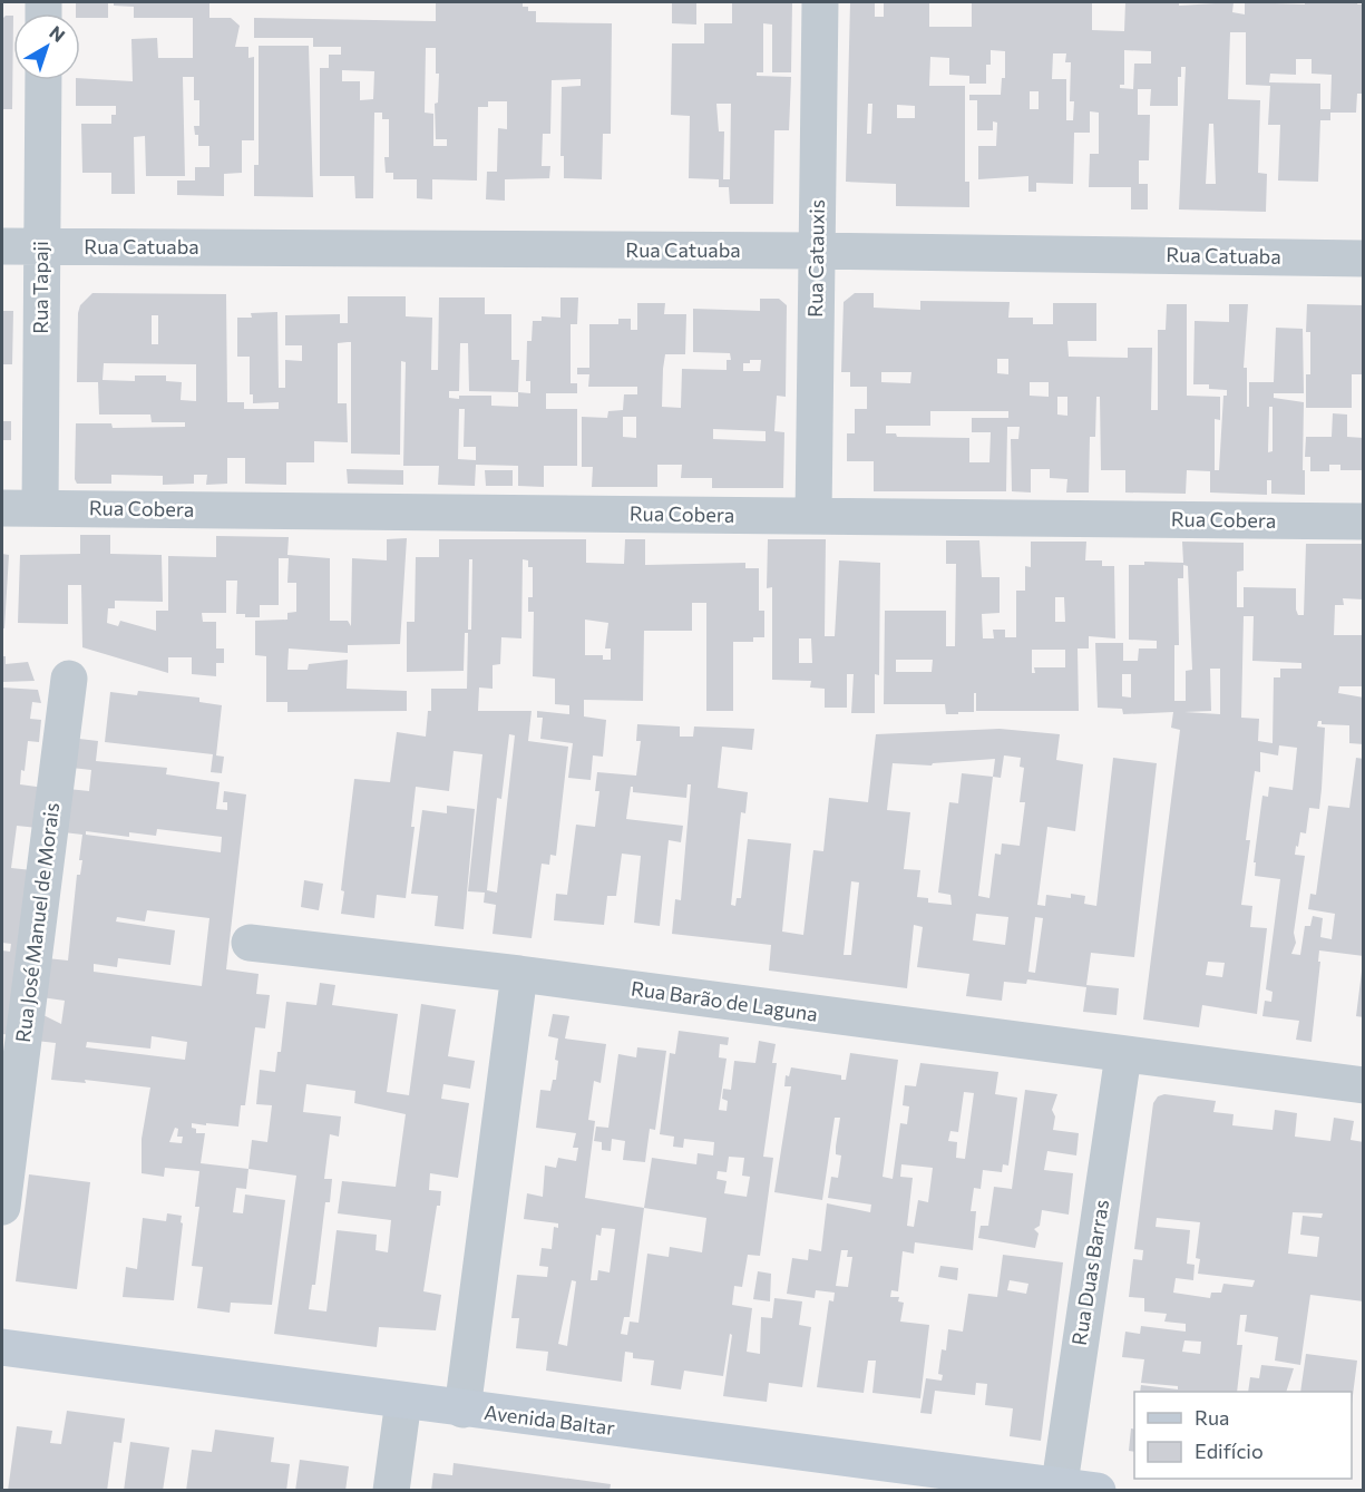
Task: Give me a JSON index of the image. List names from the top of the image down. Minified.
{"streets":{"street":["Rua Catuaba","Rua Catauxis","Rua Tapaji","Rua Cobera","Rua José Manuel de Morais","Rua Barão de Laguna","Rua Duas Barras","Avenida Baltar"]},"crossings":[["Rua Catuaba","Rua Catauxis"],["Rua Catuaba","Rua Tapaji"],["Rua Catauxis","Rua Cobera"],["Rua Tapaji","Rua Cobera"],["Rua Barão de Laguna","Rua Duas Barras"],["Rua Duas Barras","Avenida Baltar"]],"legend":["Rua","Edifício"],"north":"top right"}
